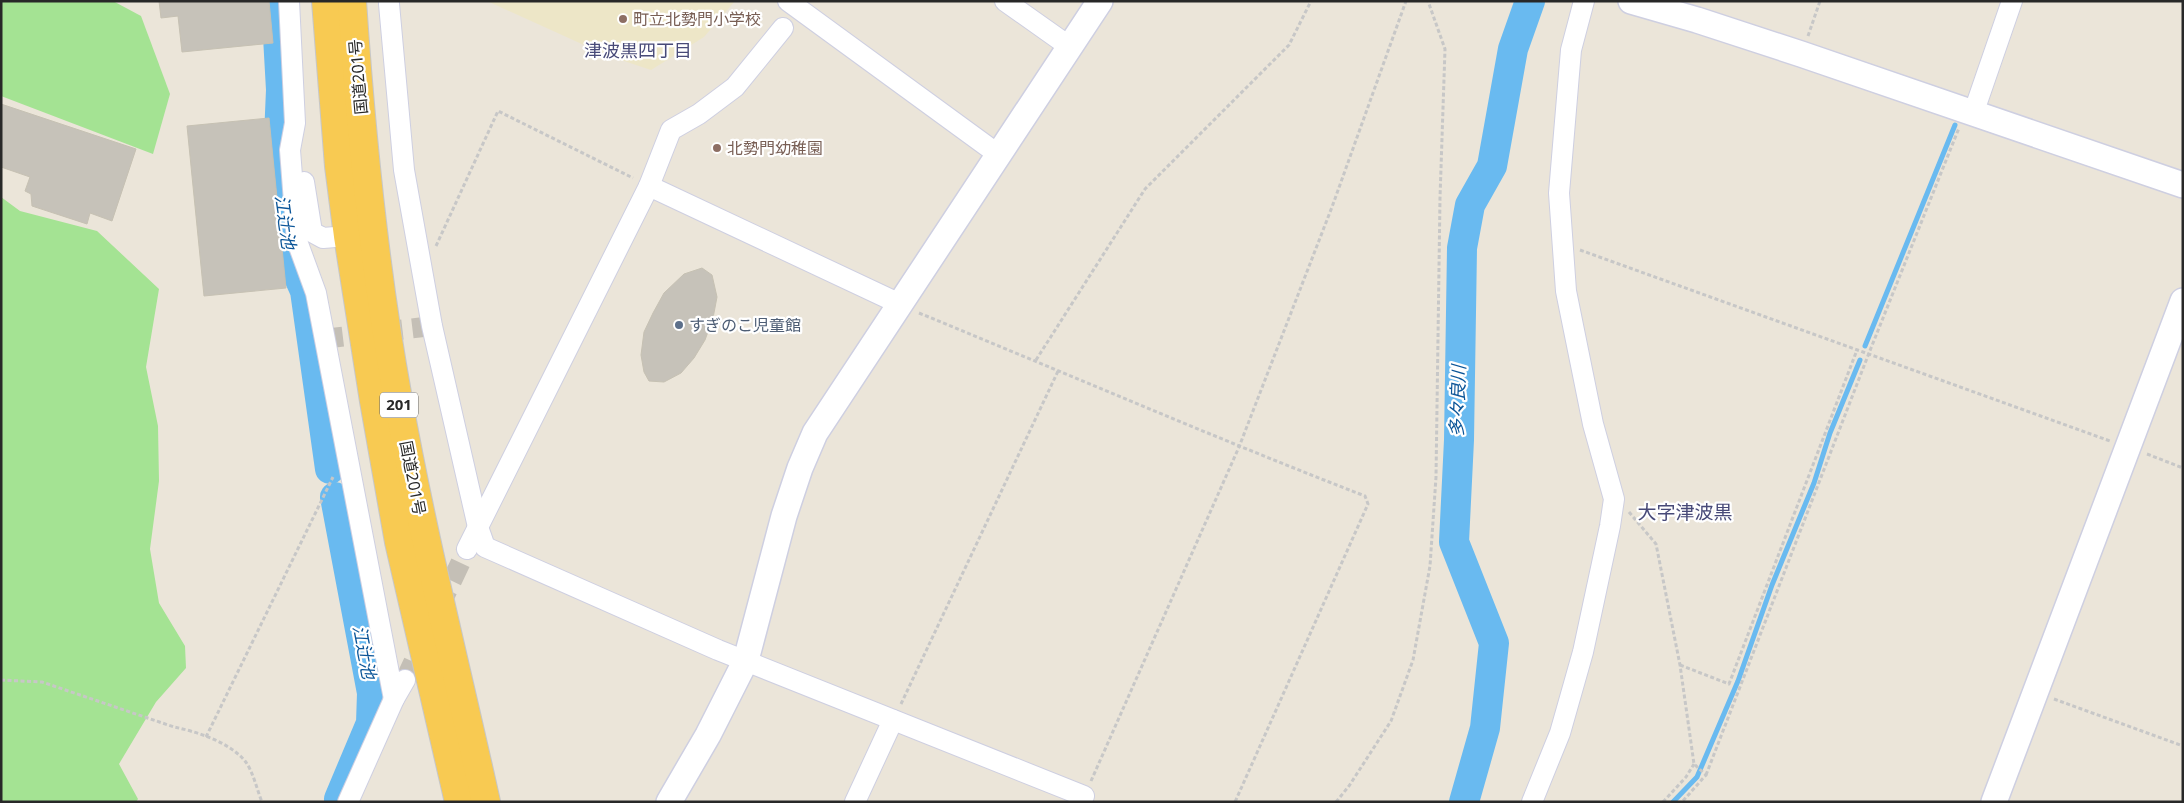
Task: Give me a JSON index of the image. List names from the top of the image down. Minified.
{"streets":{"highway":["国道201号","201"]},"districts":["津波黒四丁目","大字津波黒"],"water":["江辻池","多々良川"],"places":["町立北勢門小学校","北勢門幼稚園","すぎのこ児童館"]}
